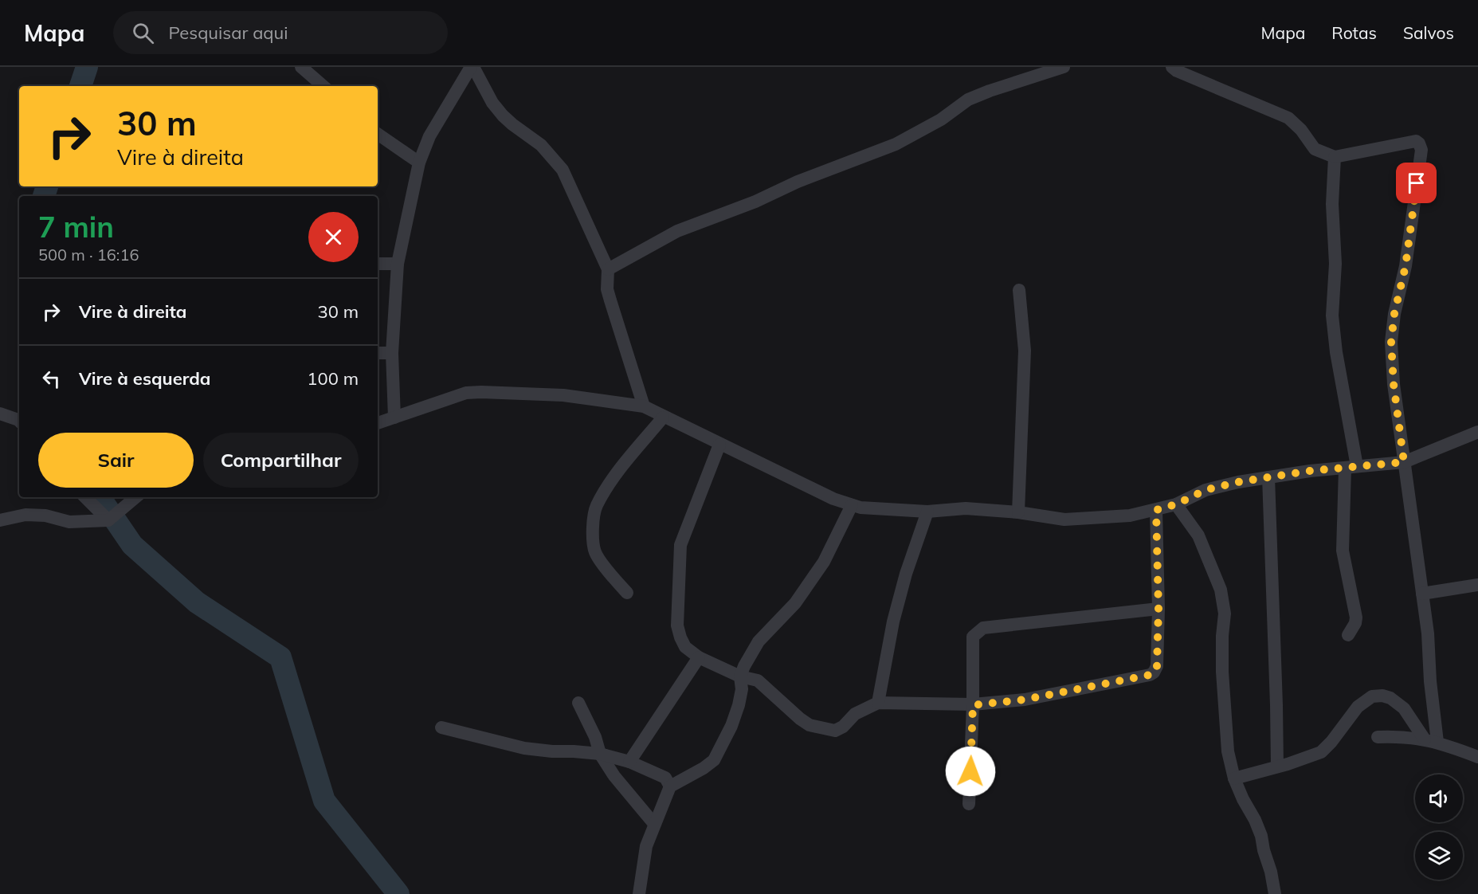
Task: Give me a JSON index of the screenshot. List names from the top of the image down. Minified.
{"page":{"header":"Mapa","search":"Pesquisar aqui","nav":["Mapa","Rotas","Salvos"],"turn":["30 m","Vire à direita"],"heading":["7 min","500 m · 16:16"],"list":[{"name":"Vire à direita","value":"30 m"},{"name":"Vire à esquerda","value":"100 m"}],"buttons":["Sair","Compartilhar"]}}
